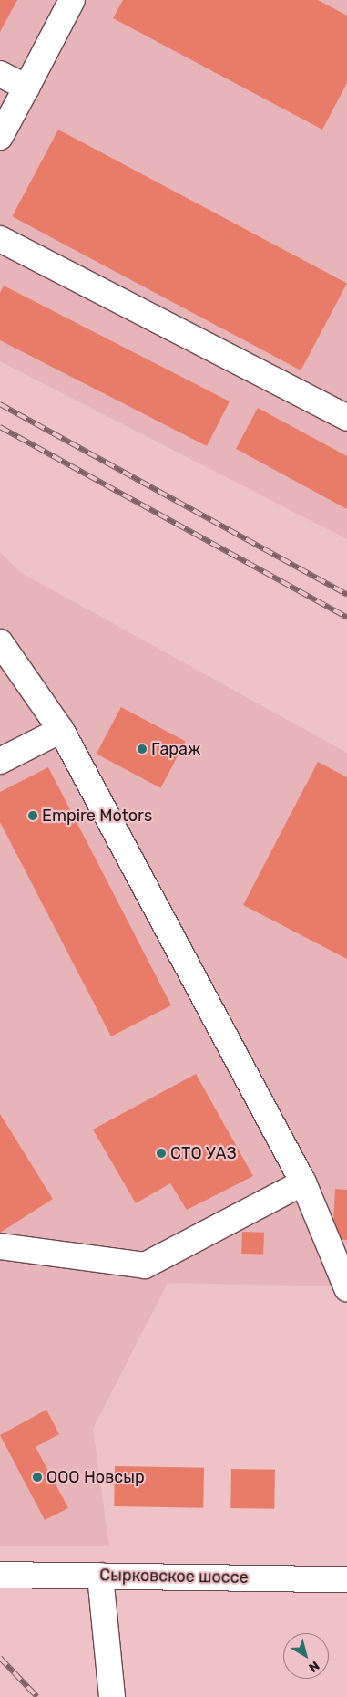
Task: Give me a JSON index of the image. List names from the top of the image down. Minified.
{"streets":{"main road":["Сырковское шоссе"]},"places":["Гараж","Empire Motors","СТО УАЗ","ООО Новсыр"],"north":"bottom right"}
